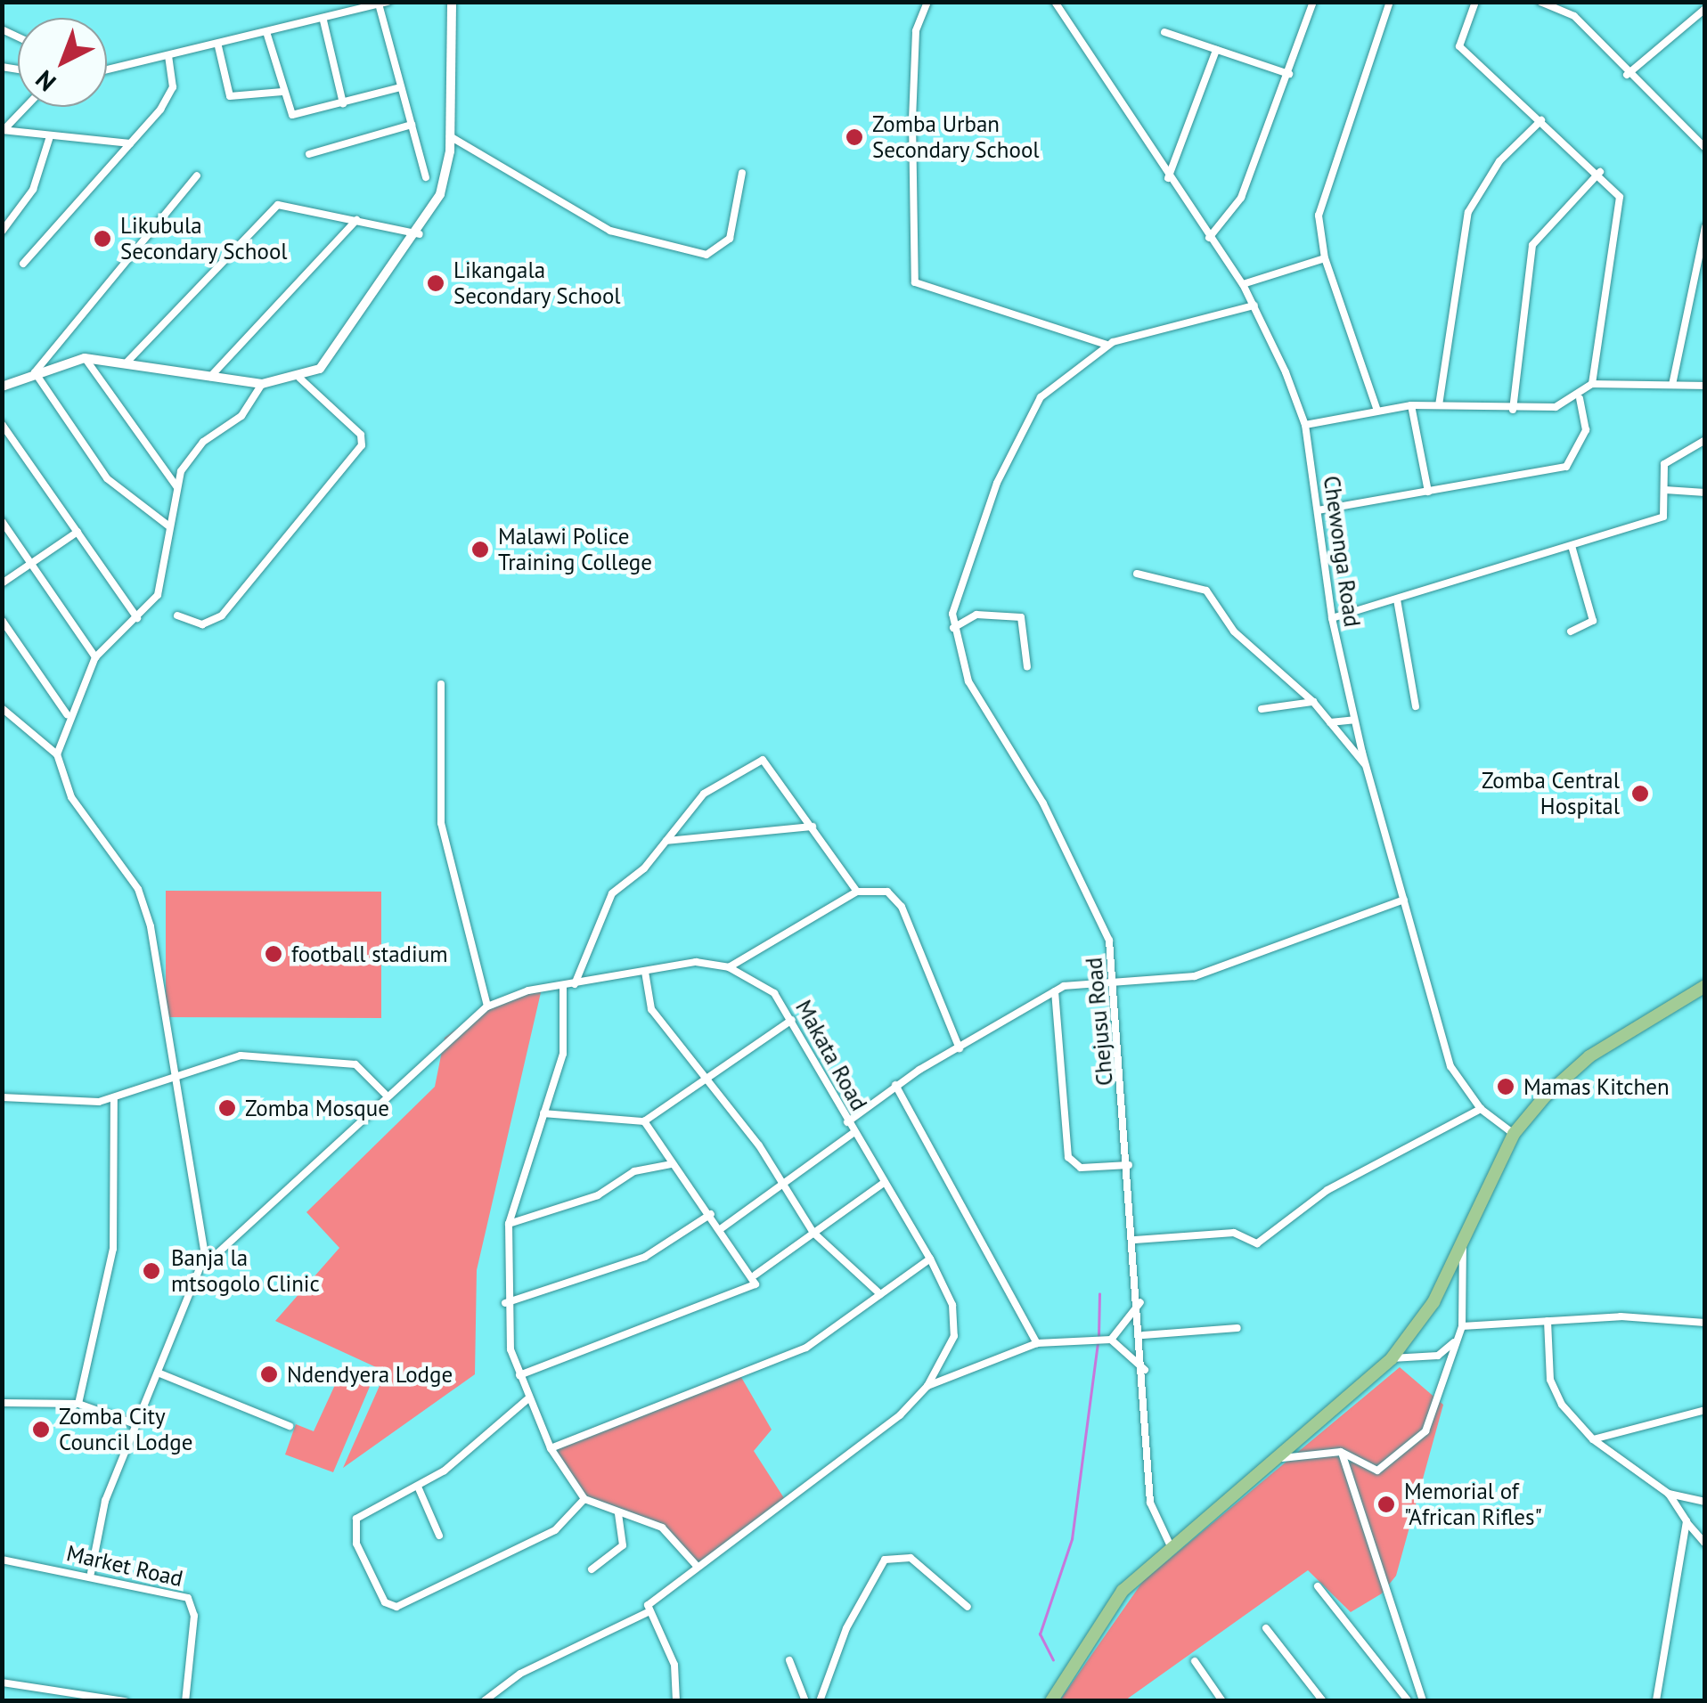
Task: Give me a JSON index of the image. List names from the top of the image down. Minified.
{"streets":{"street":["Chewonga Road","Chejusu Road","Makata Road","Market Road"]},"places":["Zomba Urban Secondary School","Likubula Secondary School","Likangala Secondary School","Malawi Police Training College","Zomba Central Hospital","football stadium","Mamas Kitchen","Zomba Mosque","Banja la mtsogolo Clinic","Ndendyera Lodge","Zomba City Council Lodge","Memorial of \"African Rifles\""],"north":"bottom left"}
